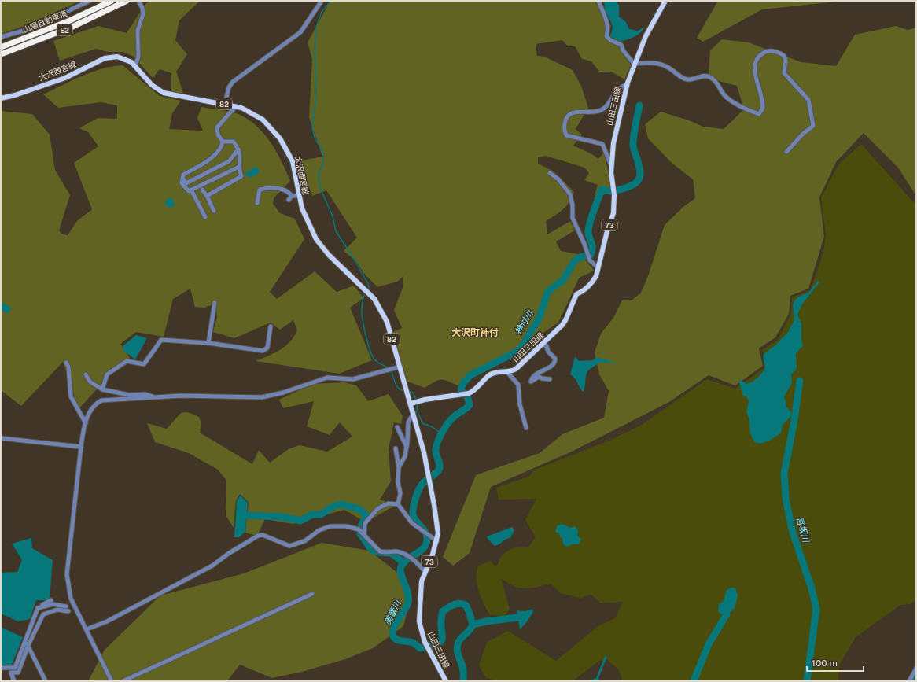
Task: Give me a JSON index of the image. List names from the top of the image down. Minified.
{"streets":{"highway":["山陽自動車道","E2"],"main road":["大沢西宮線","82","山田三田線","73"]},"crossings":[["大沢西宮線","山田三田線"]],"districts":["大沢町神付"],"water":["神付川","宮坂川","美嚢川"],"scale_bar":"100 m"}
